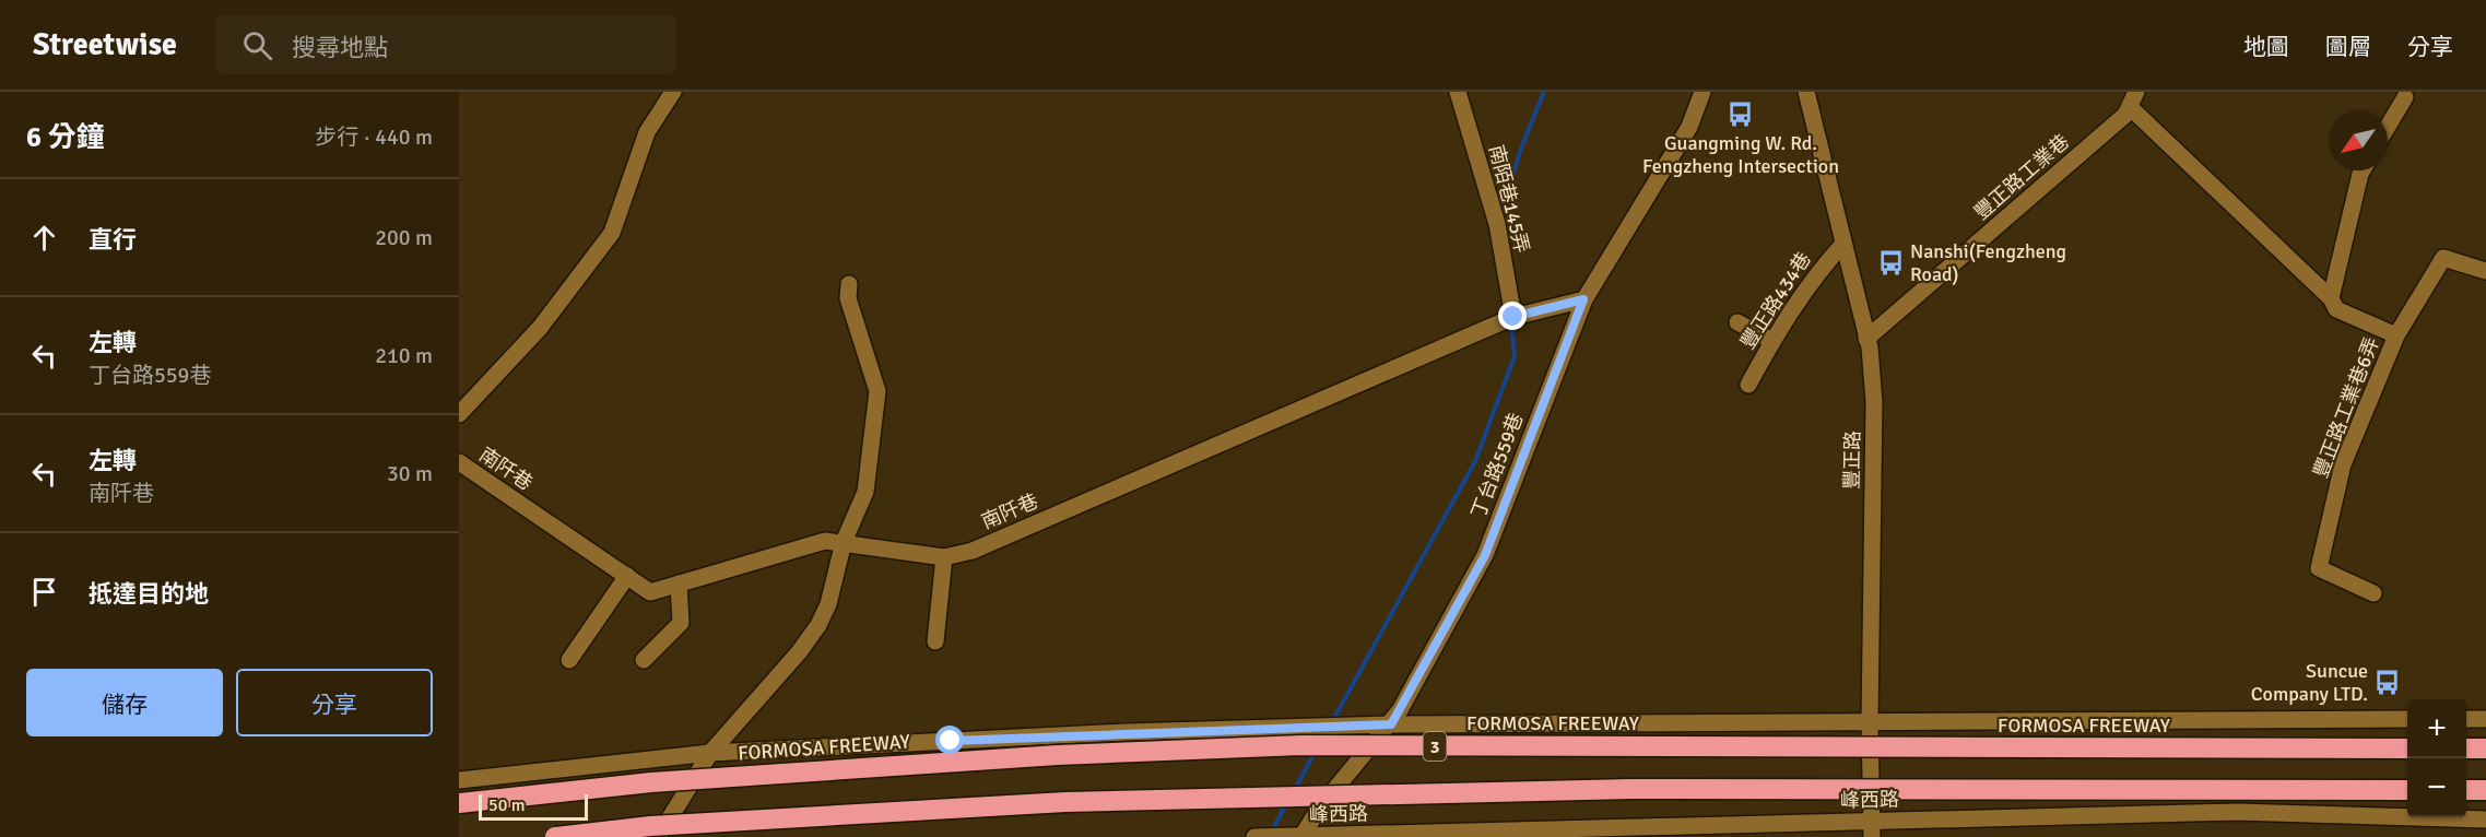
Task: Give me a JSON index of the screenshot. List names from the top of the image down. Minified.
{"streets":{"highway":["FORMOSA FREEWAY","3"],"street":["豐正路工業巷","南陌巷145弄","豐正路434巷","豐正路工業巷6弄","豐正路","丁台路559巷","南阡巷","峰西路"]},"crossings":[["豐正路工業巷","豐正路"],["南陌巷145弄","南阡巷"],["豐正路434巷","豐正路"],["豐正路","峰西路"],["丁台路559巷","南阡巷"],["丁台路559巷","峰西路"]],"places":{"bus stop":["Guangming W. Rd. Fengzheng Intersection","Nanshi(Fengzheng Road)","Suncue Company LTD."]},"scale_bar":"50 m","north":"bottom left","page":{"header":"Streetwise","search":"搜尋地點","nav":["地圖","圖層","分享"],"heading":["6 分鐘","步行 · 440 m"],"list":[["直行","200 m"],["左轉","丁台路559巷","210 m"],["左轉","南阡巷","30 m"],"抵達目的地"],"buttons":["儲存","分享"],"map_buttons":["+","−"],"scale":"50 m"}}
